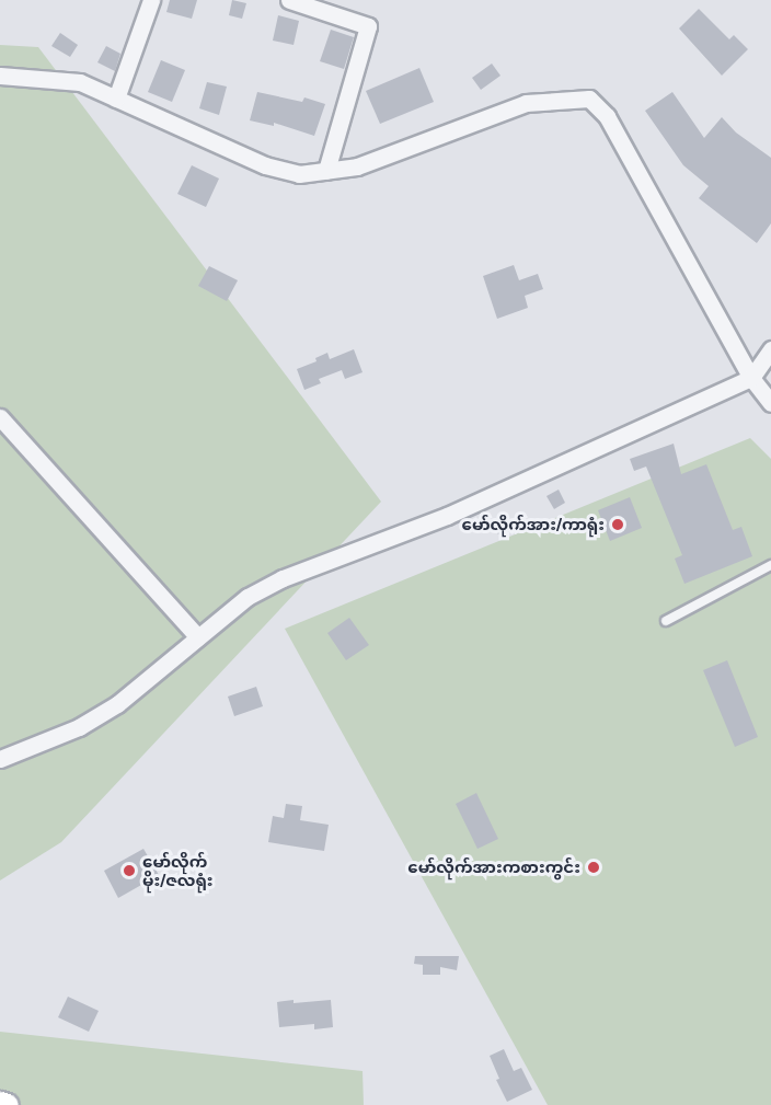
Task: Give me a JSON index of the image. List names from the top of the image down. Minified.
{"places":["မော်လိုက်အား/ကာရုံး","မော်လိုက်အားကစားကွင်း","မော်လိုက် မိုး/ဇလရုံး"]}
